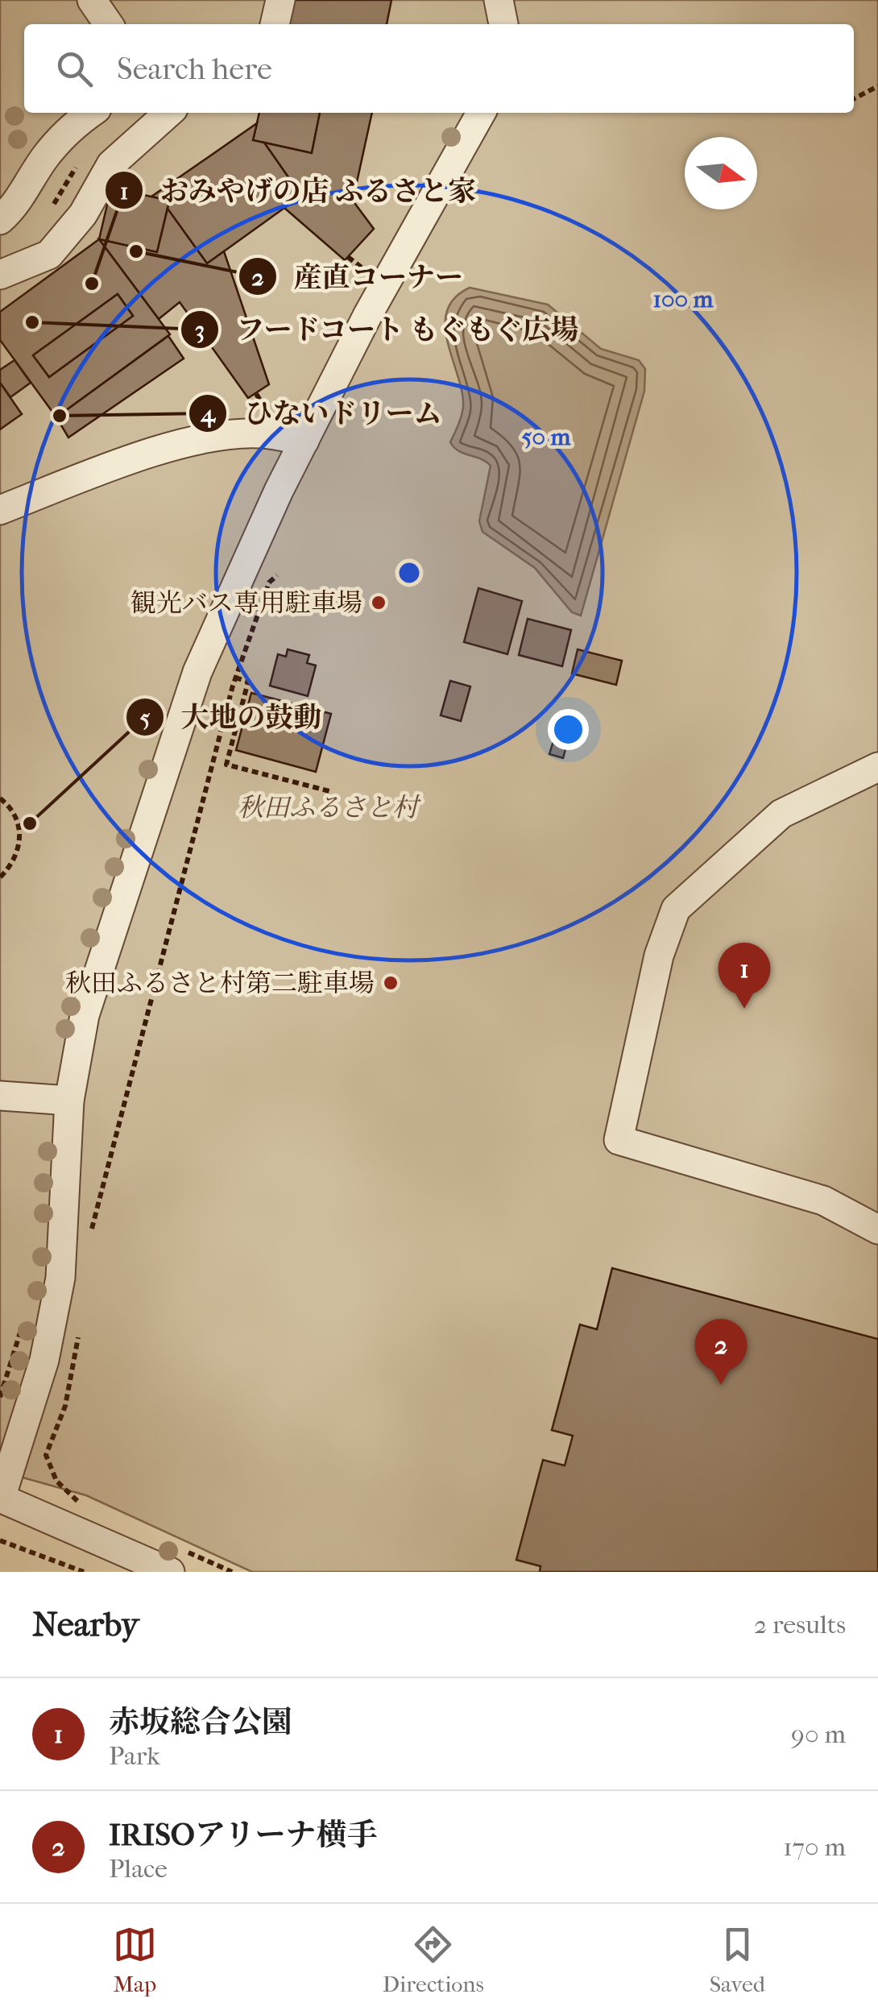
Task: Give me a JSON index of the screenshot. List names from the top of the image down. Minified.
{"parks":["秋田ふるさと村"],"places":["産直コーナー","おみやげの店 ふるさと家","フードコート もぐもぐ広場","ひないドリーム","観光バス専用駐車場","大地の鼓動","秋田ふるさと村第二駐車場"],"north":"right","page":{"search":"Search here","pins":["1","2"],"heading":["Nearby","2 results"],"list":[{"mark":"1","name":"赤坂総合公園","note":"Park","value":"90 m"},{"mark":"2","name":"IRISOアリーナ横手","note":"Place","value":"170 m"}],"nav":["Map","Directions","Saved"]},"rings":["100 m","50 m"]}
